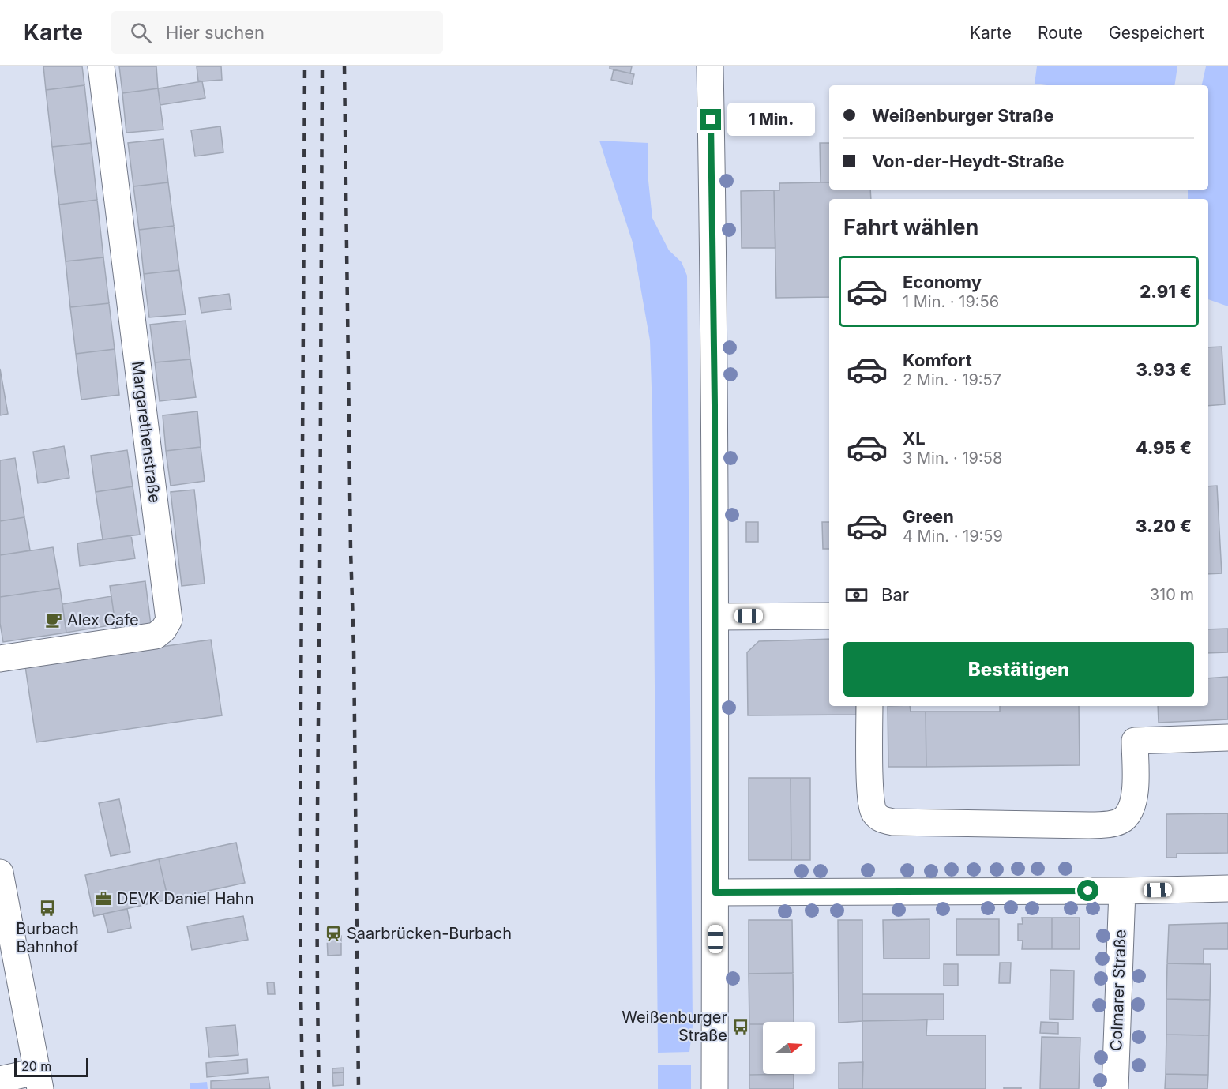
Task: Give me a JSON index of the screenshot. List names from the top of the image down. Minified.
{"streets":{"street":["Margarethenstraße","Colmarer Straße"]},"places":{"cafe":["Alex Cafe"],"office":["DEVK Daniel Hahn"],"bus stop":["Burbach Bahnhof","Weißenburger Straße"],"station":["Saarbrücken-Burbach"]},"scale_bar":"20 m","north":"right","page":{"header":"Karte","search":"Hier suchen","nav":["Karte","Route","Gespeichert"],"banner":["Weißenburger Straße","Von-der-Heydt-Straße"],"bubble":"1 Min.","heading":"Fahrt wählen","list":[{"name":"Economy","note":"1 Min. · 19:56","value":"2.91 €"},{"name":"Komfort","note":"2 Min. · 19:57","value":"3.93 €"},{"name":"XL","note":"3 Min. · 19:58","value":"4.95 €"},{"name":"Green","note":"4 Min. · 19:59","value":"3.20 €"}],"pay":["Bar","310 m"],"buttons":"Bestätigen","scale":"20 m"}}
